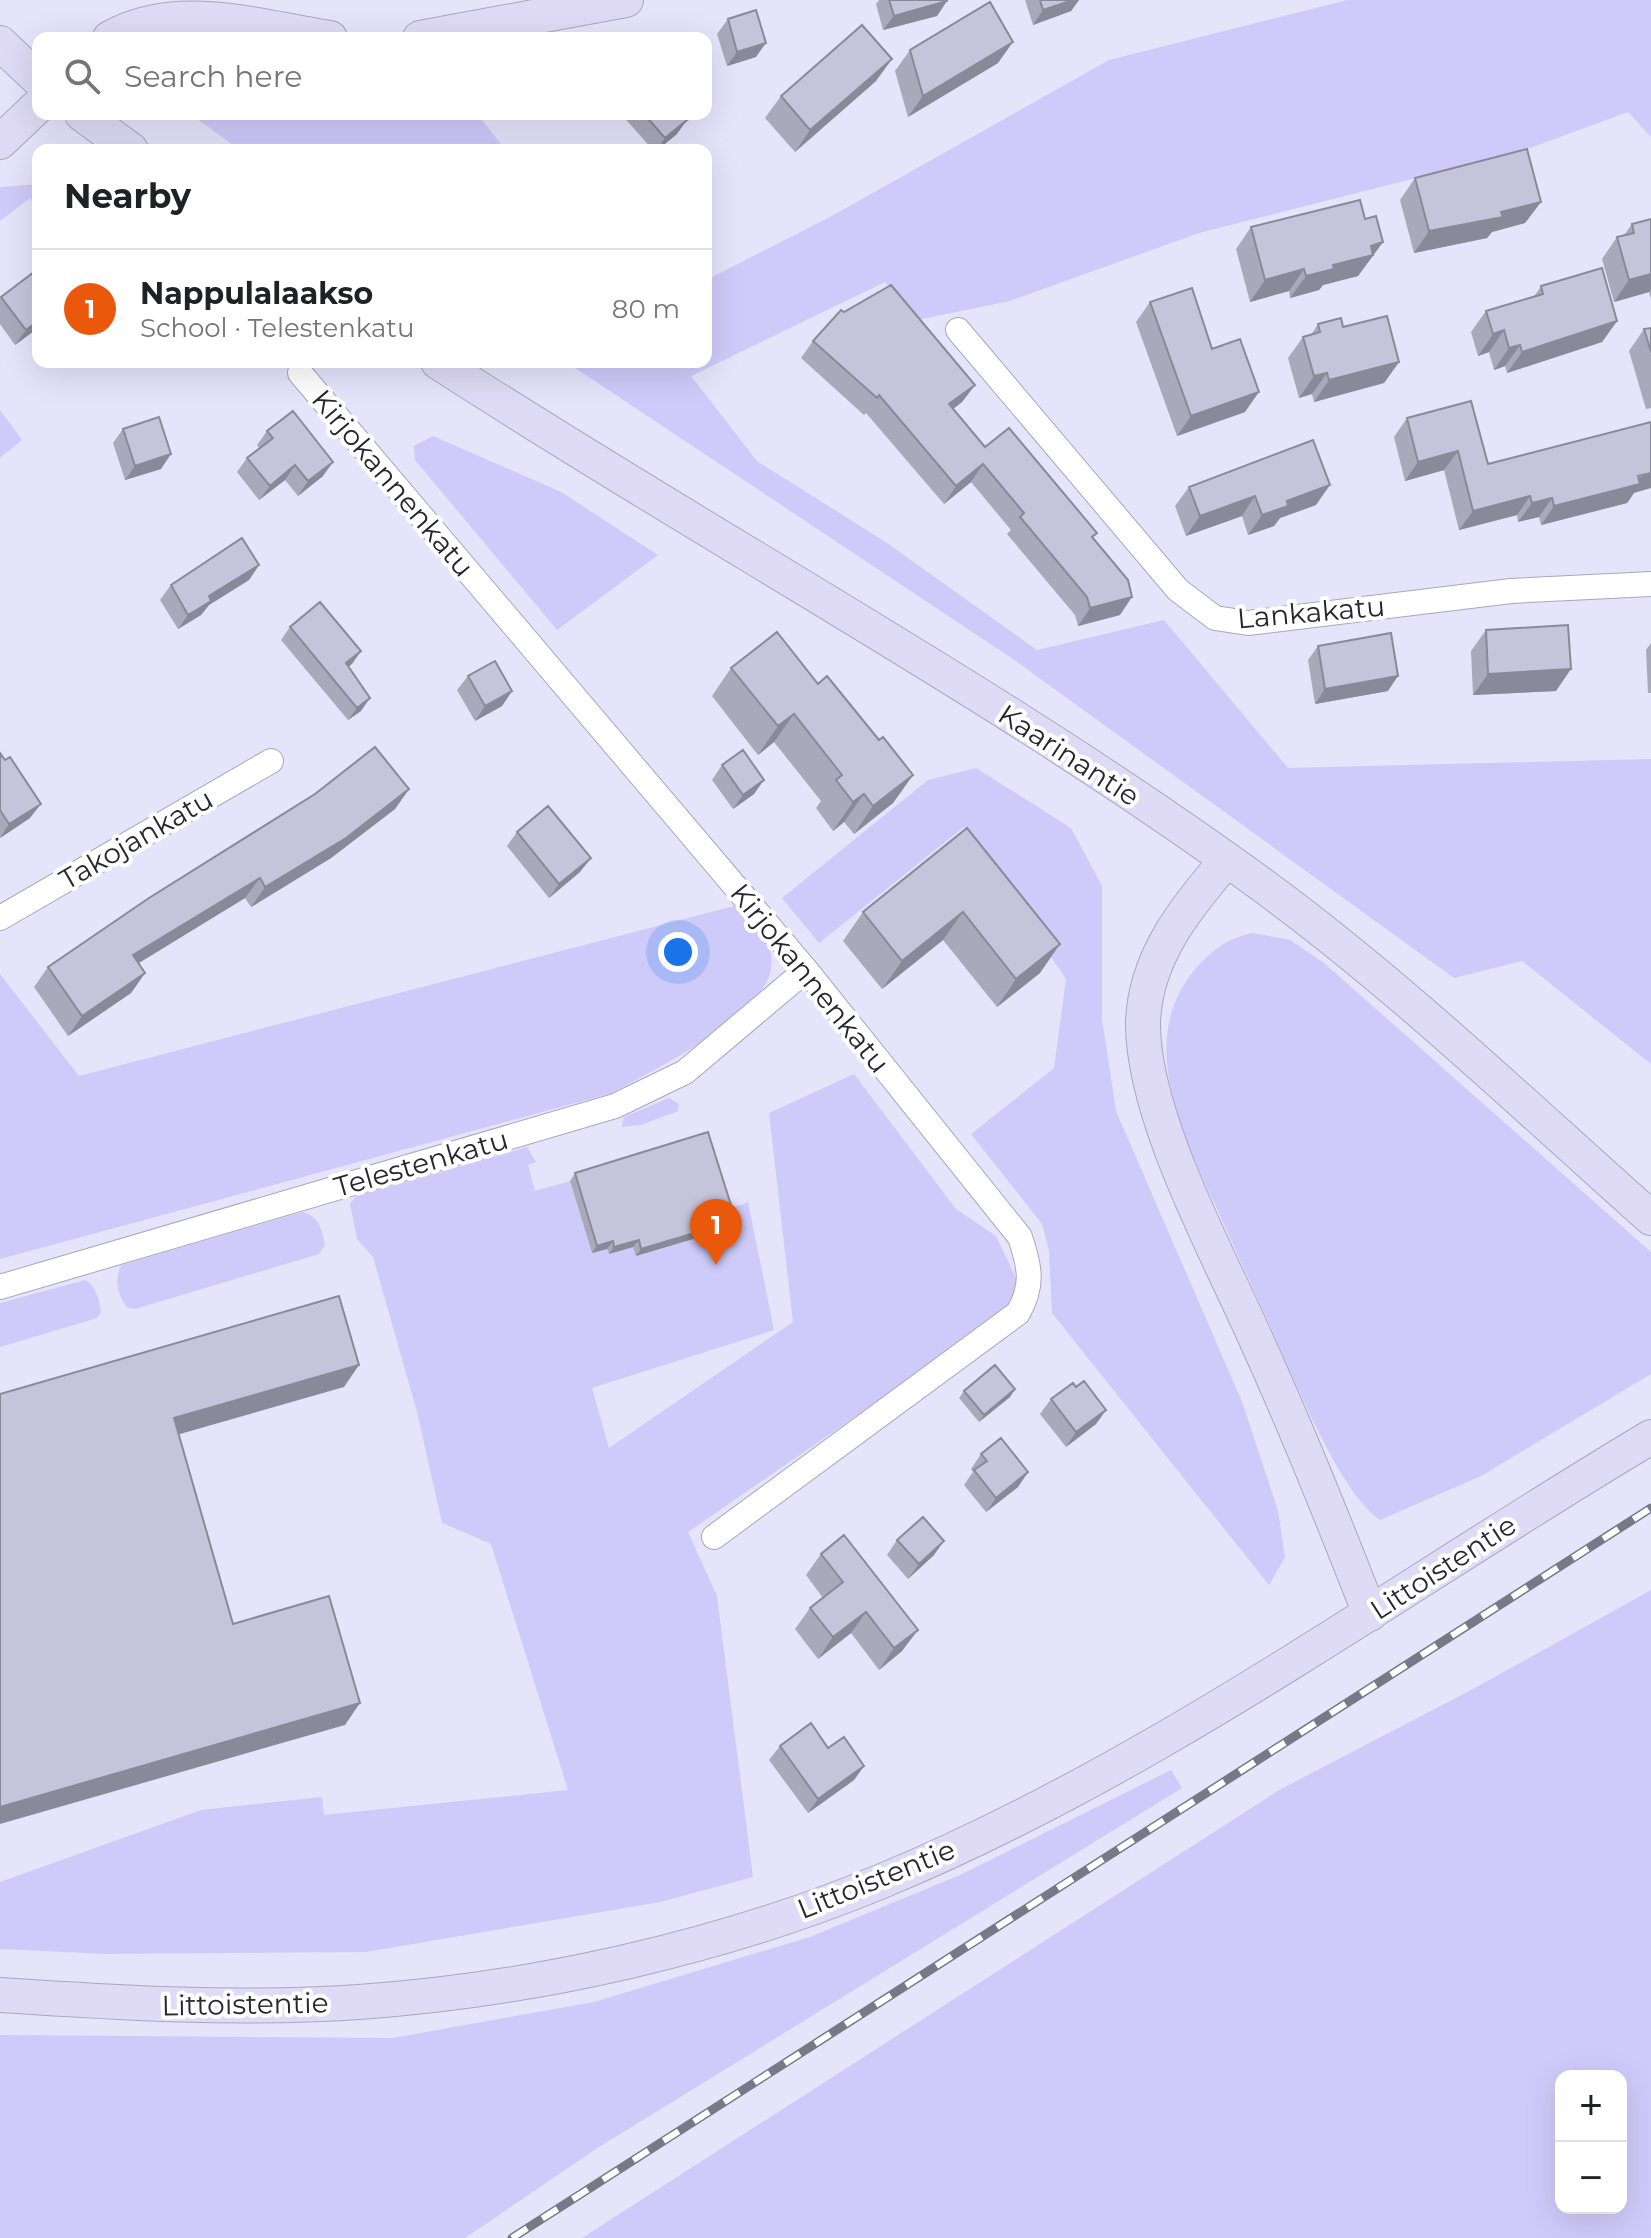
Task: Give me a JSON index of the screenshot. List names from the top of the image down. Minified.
{"streets":{"street":["Kirjokannenkatu","Lankakatu","Kaarinantie","Takojankatu","Telestenkatu","Littoistentie"]},"crossings":[["Kirjokannenkatu","Telestenkatu"]],"page":{"search":"Search here","heading":"Nearby","list":[{"mark":"1","name":"Nappulalaakso","note":"School · Telestenkatu","value":"80 m"}],"pins":"1","map_buttons":["+","−"]}}
